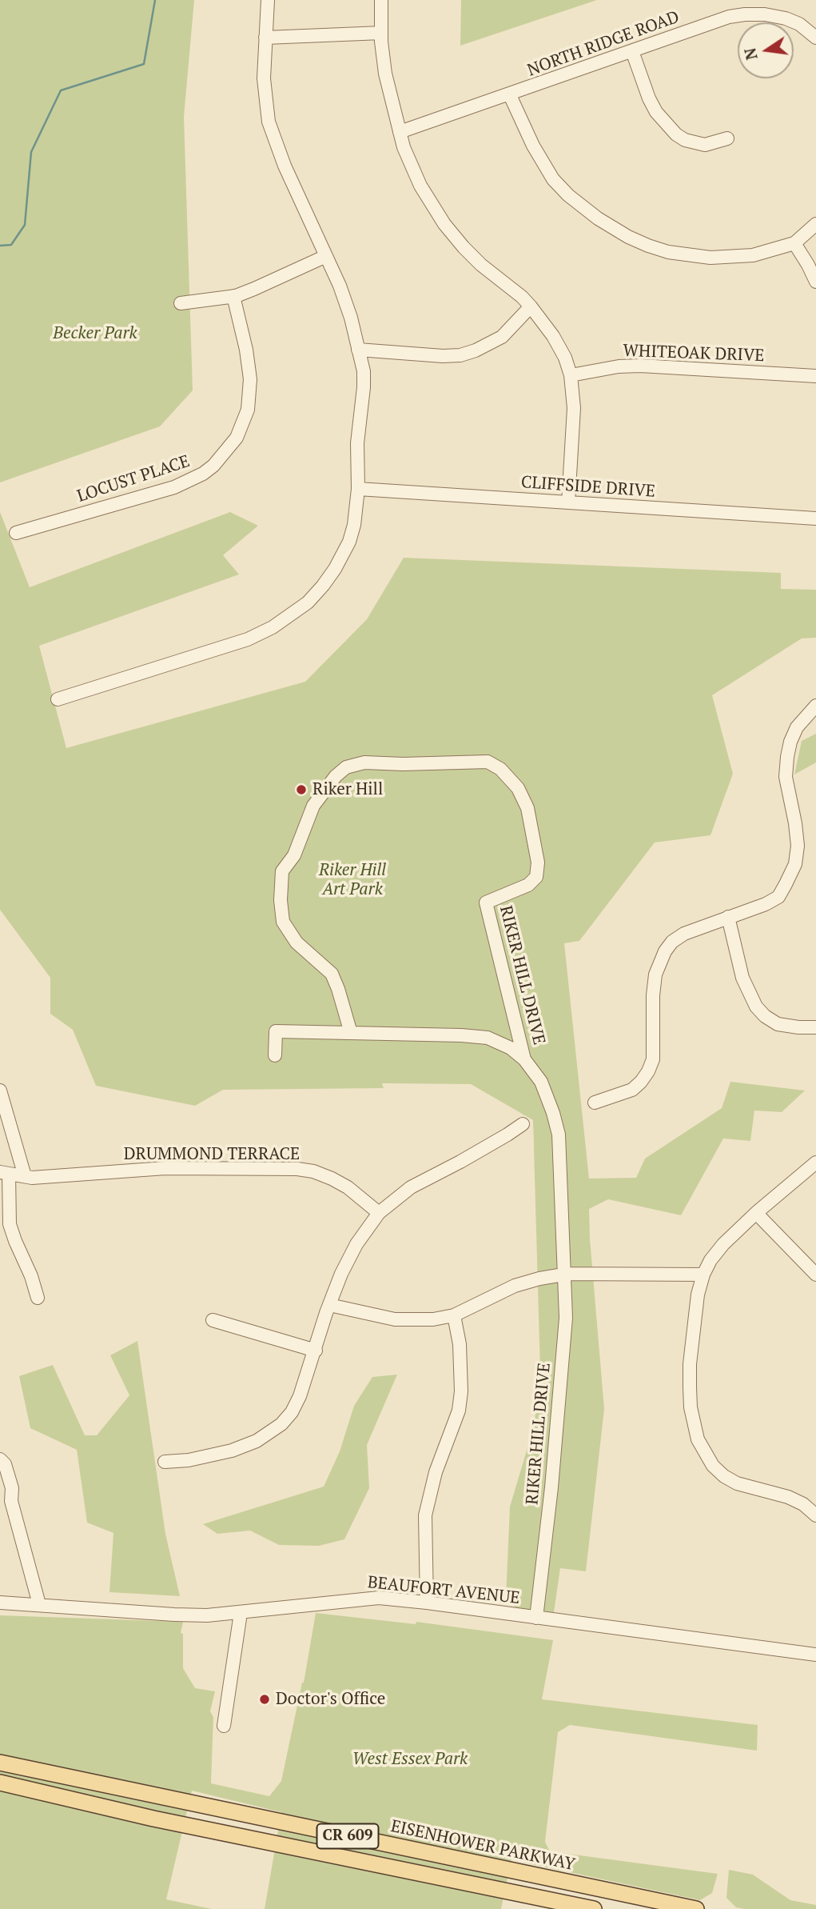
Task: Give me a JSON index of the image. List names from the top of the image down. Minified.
{"streets":{"main road":["CR 609","EISENHOWER PARKWAY"],"street":["NORTH RIDGE ROAD","WHITEOAK DRIVE","LOCUST PLACE","CLIFFSIDE DRIVE","RIKER HILL DRIVE","DRUMMOND TERRACE","BEAUFORT AVENUE"]},"crossings":[["RIKER HILL DRIVE","BEAUFORT AVENUE"]],"parks":["Becker Park","Riker Hill Art Park","West Essex Park"],"places":["Riker Hill","Doctor's Office"],"north":"left"}
